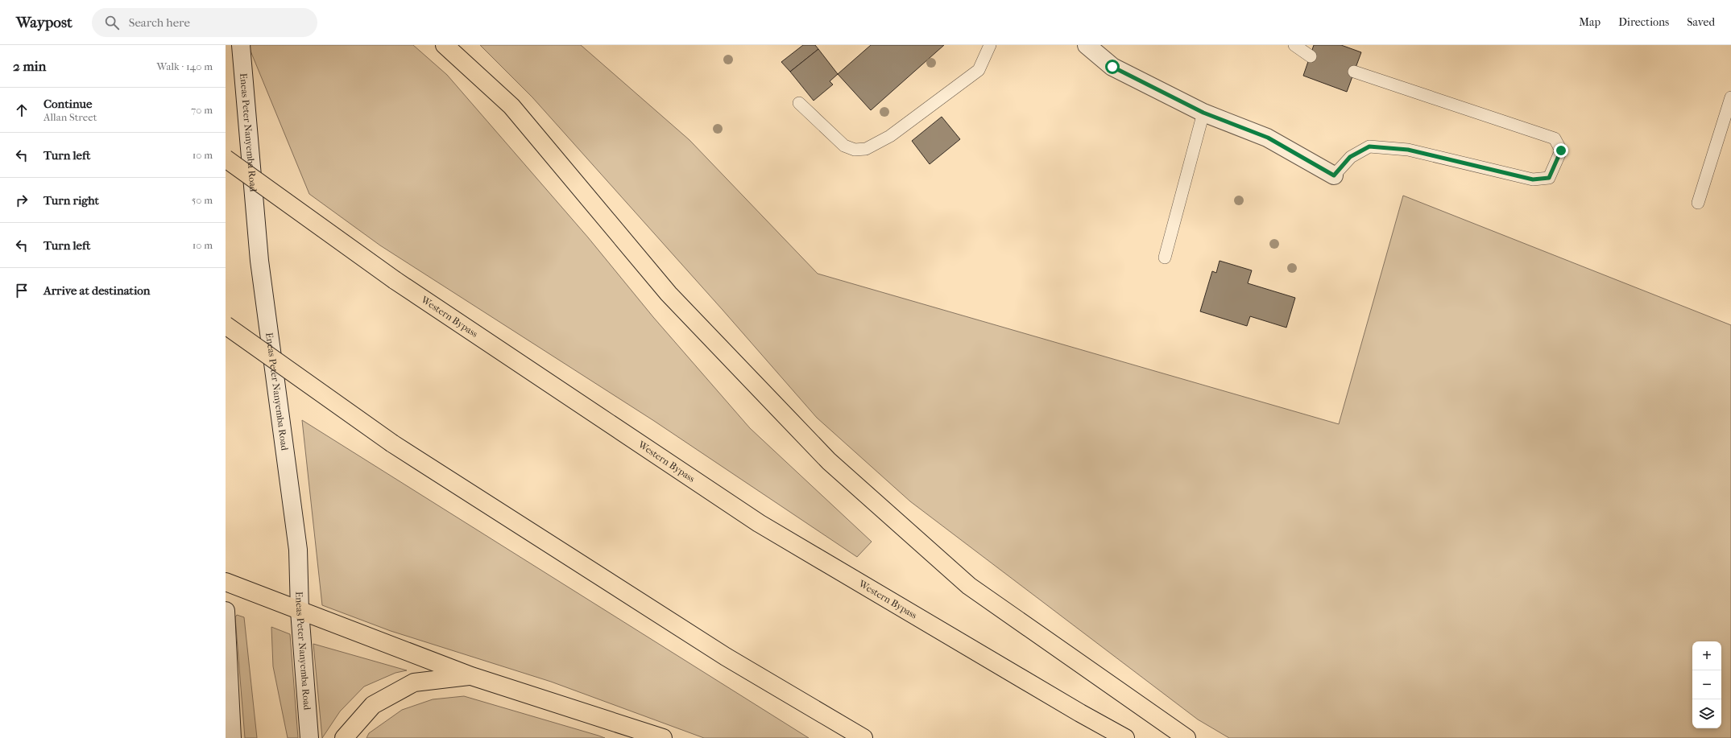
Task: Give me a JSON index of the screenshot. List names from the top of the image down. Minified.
{"streets":{"highway":["Western Bypass"],"main road":["Eneas Peter Nanyemba Road"]},"page":{"header":"Waypost","search":"Search here","nav":["Map","Directions","Saved"],"heading":["2 min","Walk · 140 m"],"list":[["Continue","Allan Street","70 m"],["Turn left","10 m"],["Turn right","50 m"],["Turn left","10 m"],"Arrive at destination"],"map_buttons":["+","−"]}}
